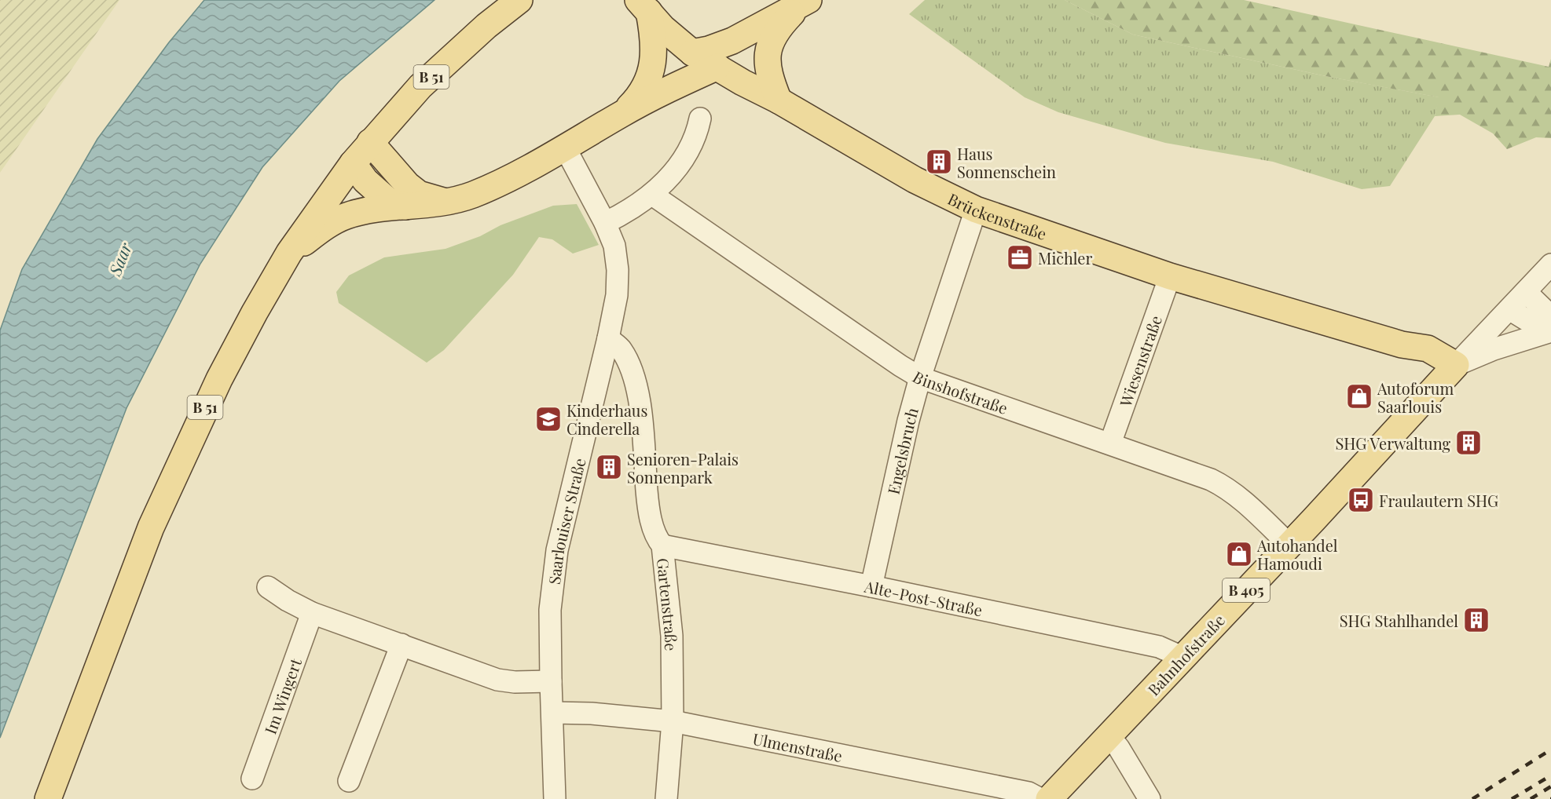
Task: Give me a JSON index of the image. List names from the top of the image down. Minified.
{"streets":{"main road":["B 51","Brückenstraße","B 405","Bahnhofstraße"],"street":["Wiesenstraße","Binshofstraße","Engelsbruch","Saarlouiser Straße","Alte-Post-Straße","Gartenstraße","Im Wingert","Ulmenstraße"]},"crossings":[["B 51","Brückenstraße"],["B 51","Saarlouiser Straße"],["Brückenstraße","Wiesenstraße"],["Brückenstraße","Engelsbruch"],["Brückenstraße","Bahnhofstraße"],["Wiesenstraße","Binshofstraße"],["Binshofstraße","Engelsbruch"],["Binshofstraße","Bahnhofstraße"],["Engelsbruch","Alte-Post-Straße"],["Saarlouiser Straße","Gartenstraße"],["Saarlouiser Straße","Ulmenstraße"],["Alte-Post-Straße","Gartenstraße"],["Alte-Post-Straße","Bahnhofstraße"],["Gartenstraße","Ulmenstraße"]],"water":["Saar"],"places":{"building":["Haus Sonnenschein","SHG Verwaltung","Senioren-Palais Sonnenpark","SHG Stahlhandel"],"office":["Michler"],"shop":["Autoforum Saarlouis","Autohandel Hamoudi"],"school or university":["Kinderhaus Cinderella"],"bus stop":["Fraulautern SHG"]}}
